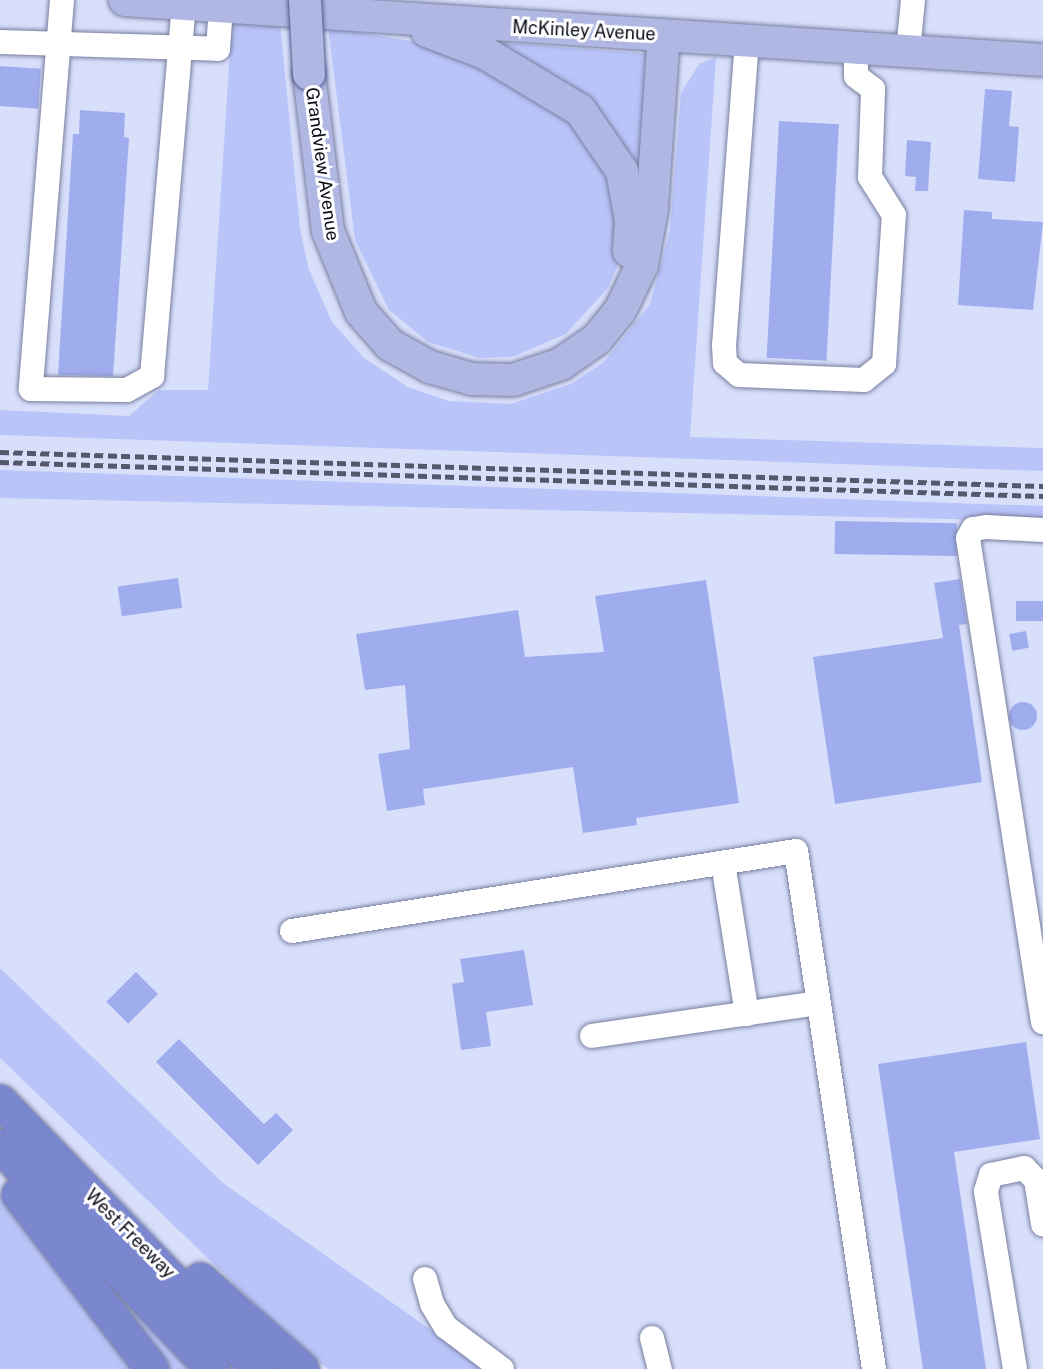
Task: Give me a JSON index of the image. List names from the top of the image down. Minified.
{"streets":{"highway":["West Freeway"],"main road":["McKinley Avenue","Grandview Avenue"]},"crossings":[["McKinley Avenue","Grandview Avenue"]]}
